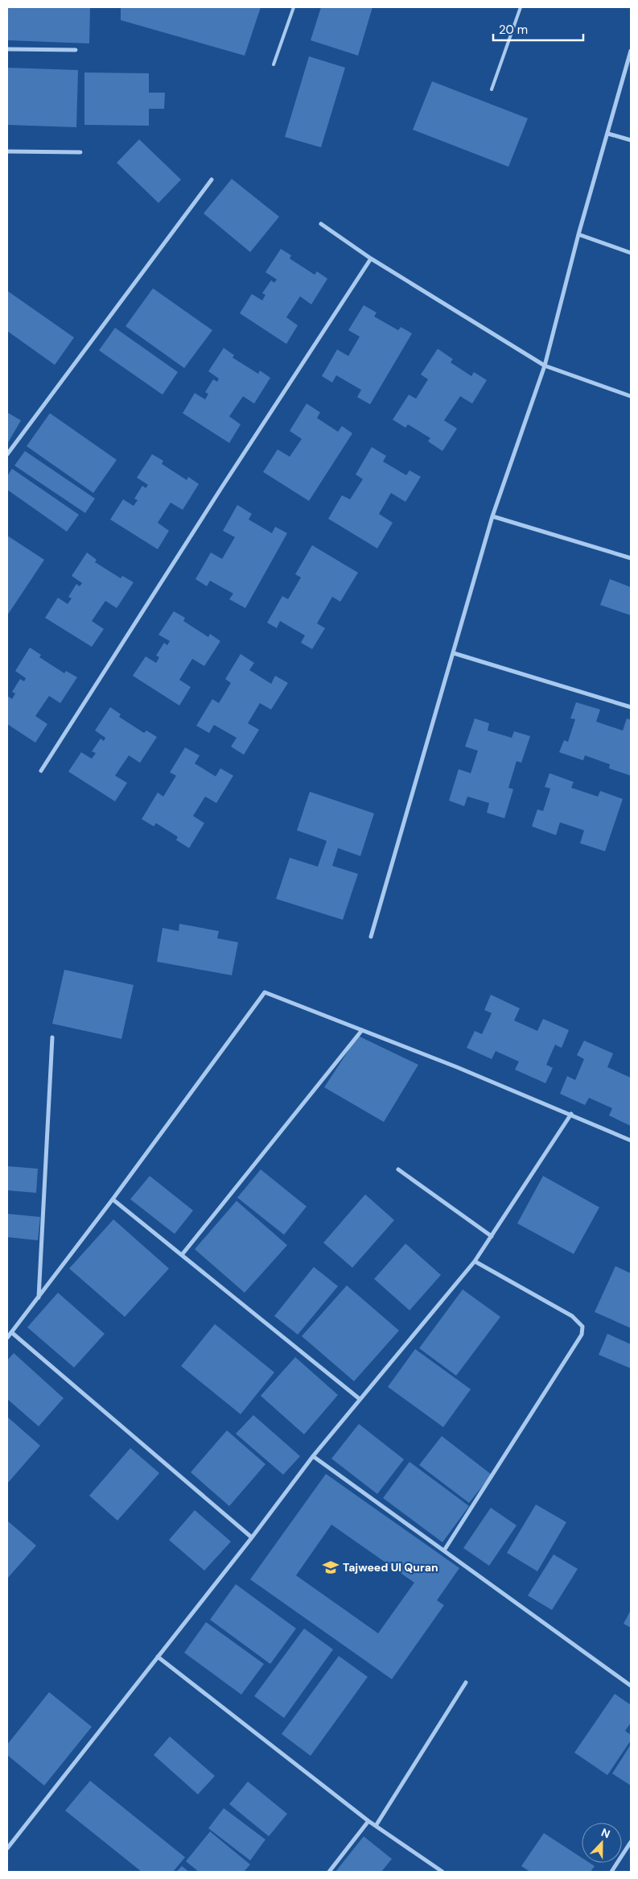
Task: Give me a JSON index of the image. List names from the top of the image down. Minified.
{"places":{"school or university":["Tajweed Ul Quran"]},"scale_bar":"20 m","north":"top"}
